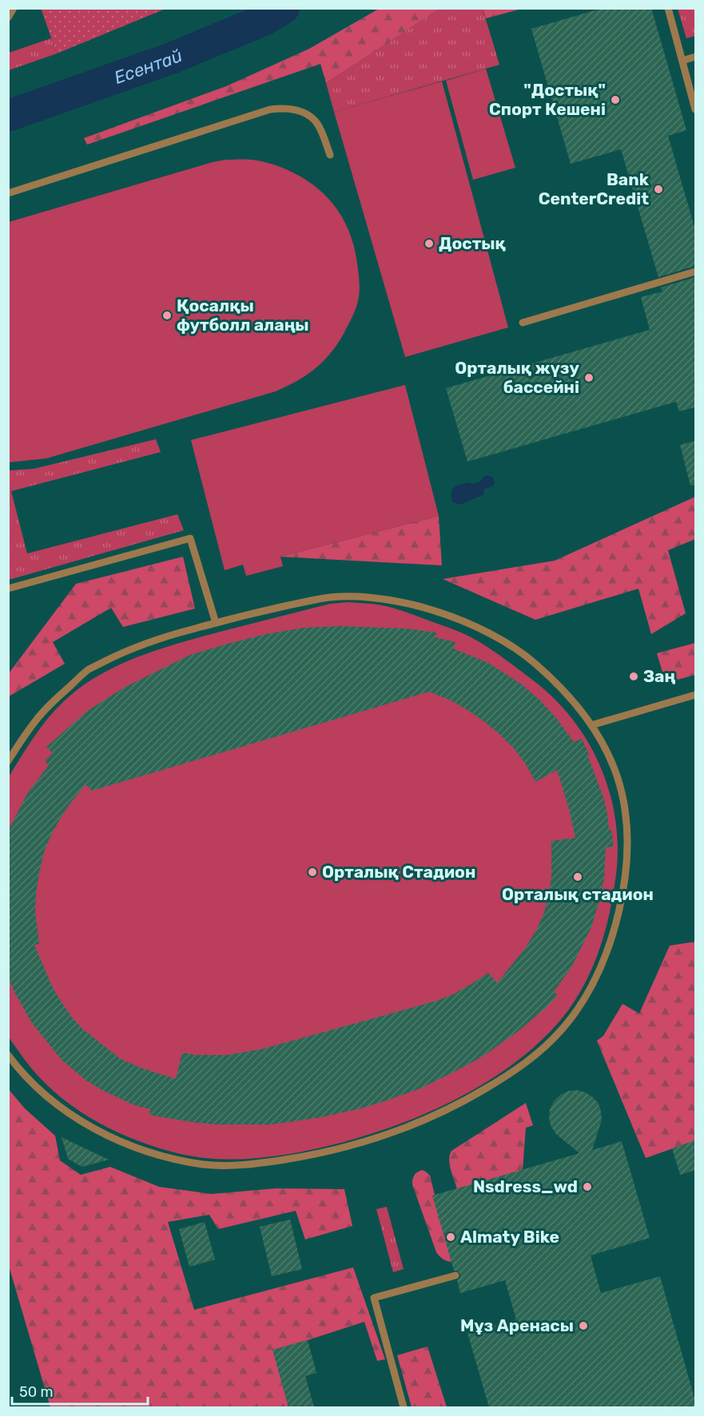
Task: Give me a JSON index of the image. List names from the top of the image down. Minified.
{"water":["Есентай"],"places":["\"Достық\" Спорт Кешені","Bank CenterCredit","Достық","Қосалқы футболл алаңы","Орталық жүзу бассейні","Заң","Орталық Стадион","Орталық стадион","Nsdress_wd","Almaty Bike","Мұз Аренасы"],"scale_bar":"50 m"}
